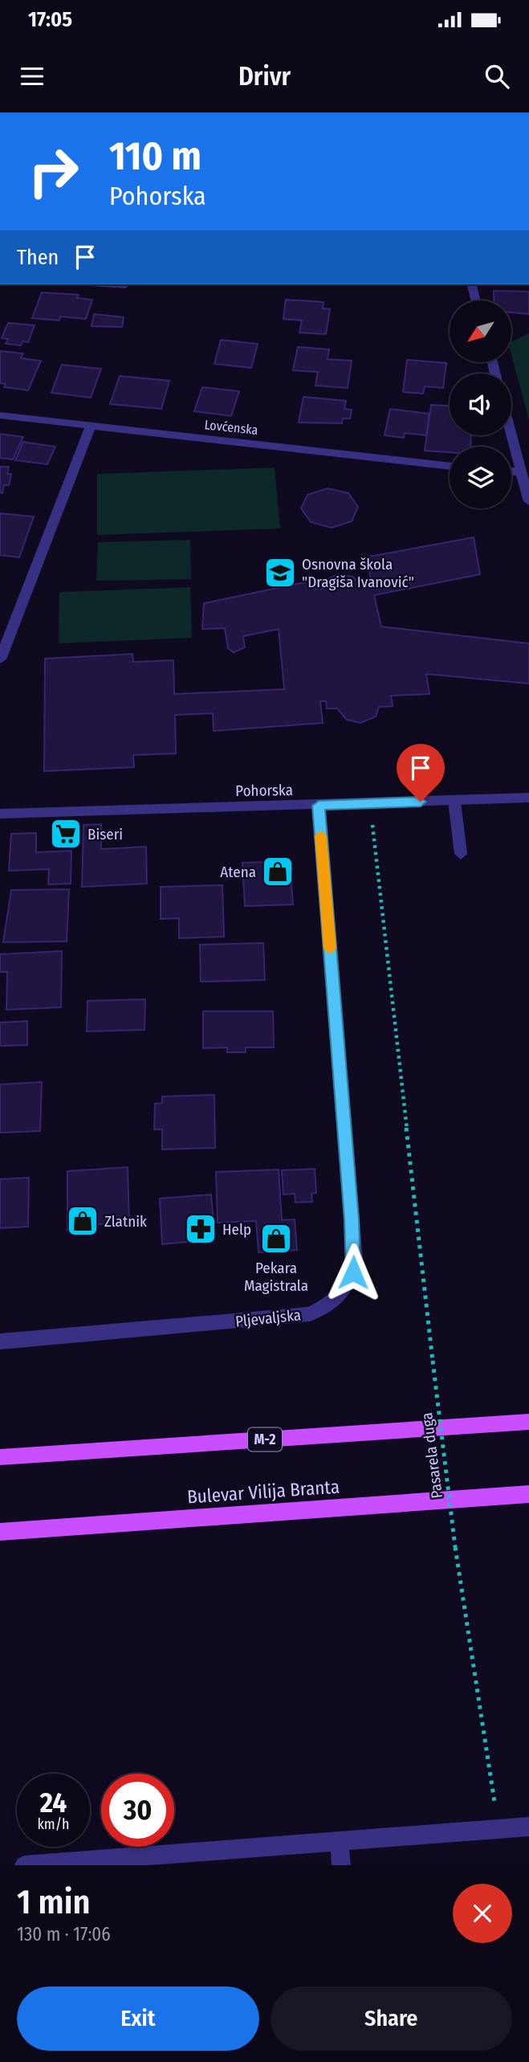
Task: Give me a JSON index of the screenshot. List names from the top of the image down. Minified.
{"streets":{"main road":["M-2","Bulevar Vilija Branta"],"street":["Lovćenska","Pohorska","Pljevaljska"],"path":["Pasarela duga"]},"crossings":[["Pohorska","Pljevaljska"]],"places":{"school or university":["Osnovna škola \"Dragiša Ivanović\""],"supermarket":["Biseri"],"shop":["Atena","Zlatnik","Pekara Magistrala"],"pharmacy":["Help"]},"north":"bottom left","page":{"status":"17:05","header":"Drivr","turn":["110 m","Pohorska"],"then":"Then","speed":"24 km/h","limit":"30","heading":["1 min","130 m · 17:06"],"buttons":["Exit","Share"]}}
